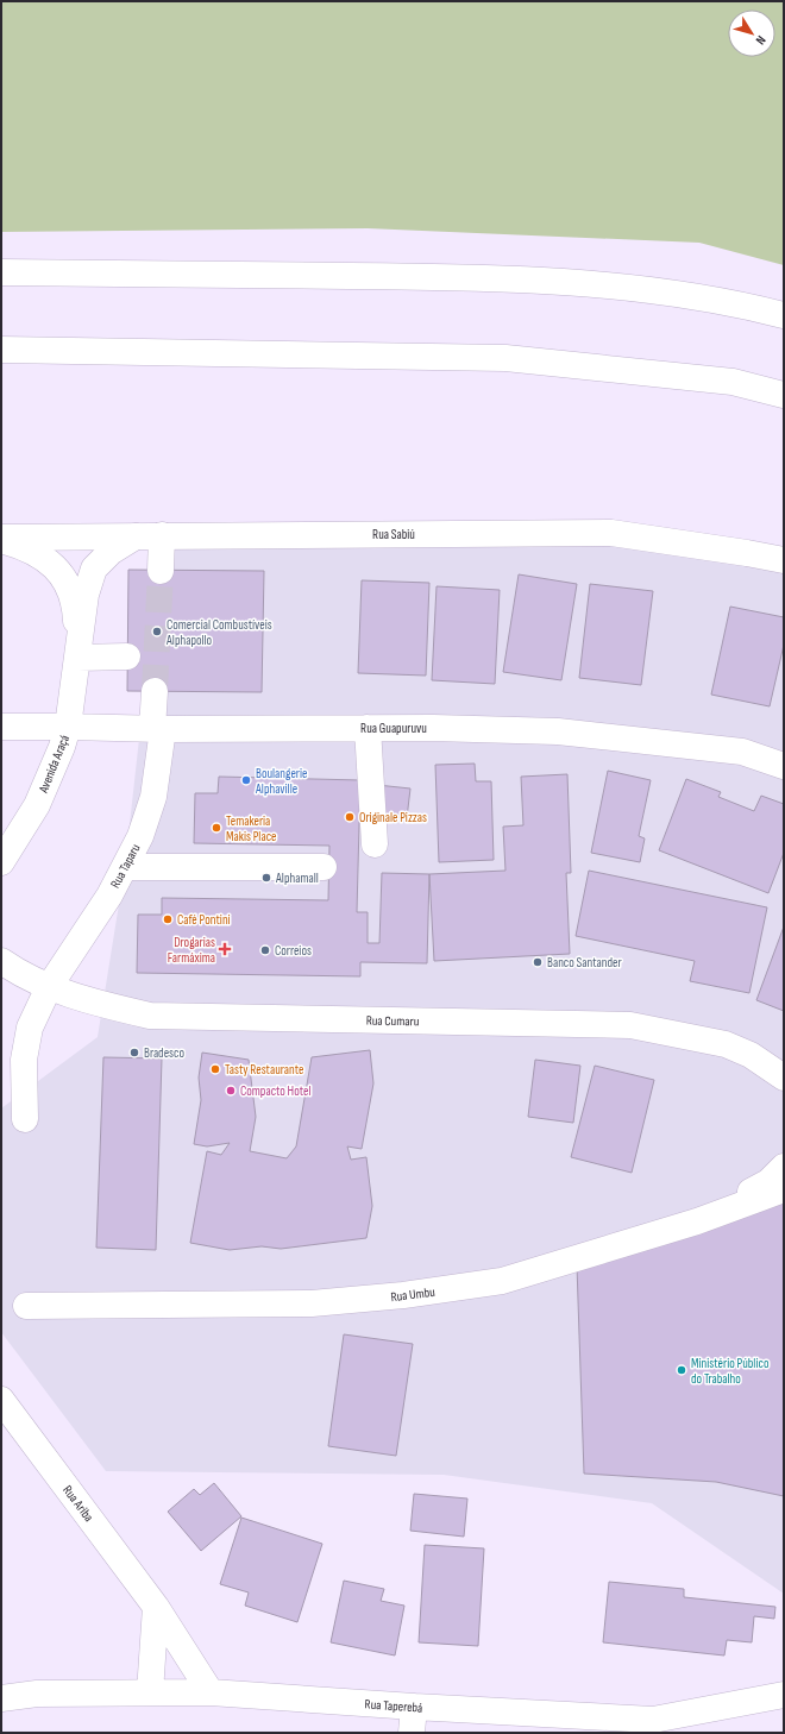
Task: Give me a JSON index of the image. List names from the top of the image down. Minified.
{"streets":{"main road":["Rua Sabiú","Rua Guapuruvu","Avenida Araçá","Rua Taparu","Rua Cumaru","Rua Umbu","Rua Ariba","Rua Taperebá"]},"crossings":[["Rua Guapuruvu","Avenida Araçá"],["Rua Guapuruvu","Rua Taparu"],["Rua Taparu","Rua Cumaru"],["Rua Ariba","Rua Taperebá"]],"places":{"other":["Comercial Combustíveis Alphapollo","Boulangerie Alphaville","Originale Pizzas","Temakeria Makis Place","Alphamall","Café Pontini","Correios","Banco Santander","Bradesco","Tasty Restaurante","Compacto Hotel","Ministério Público do Trabalho"],"health":["Drogarias Farmáxima"]},"north":"bottom right"}
